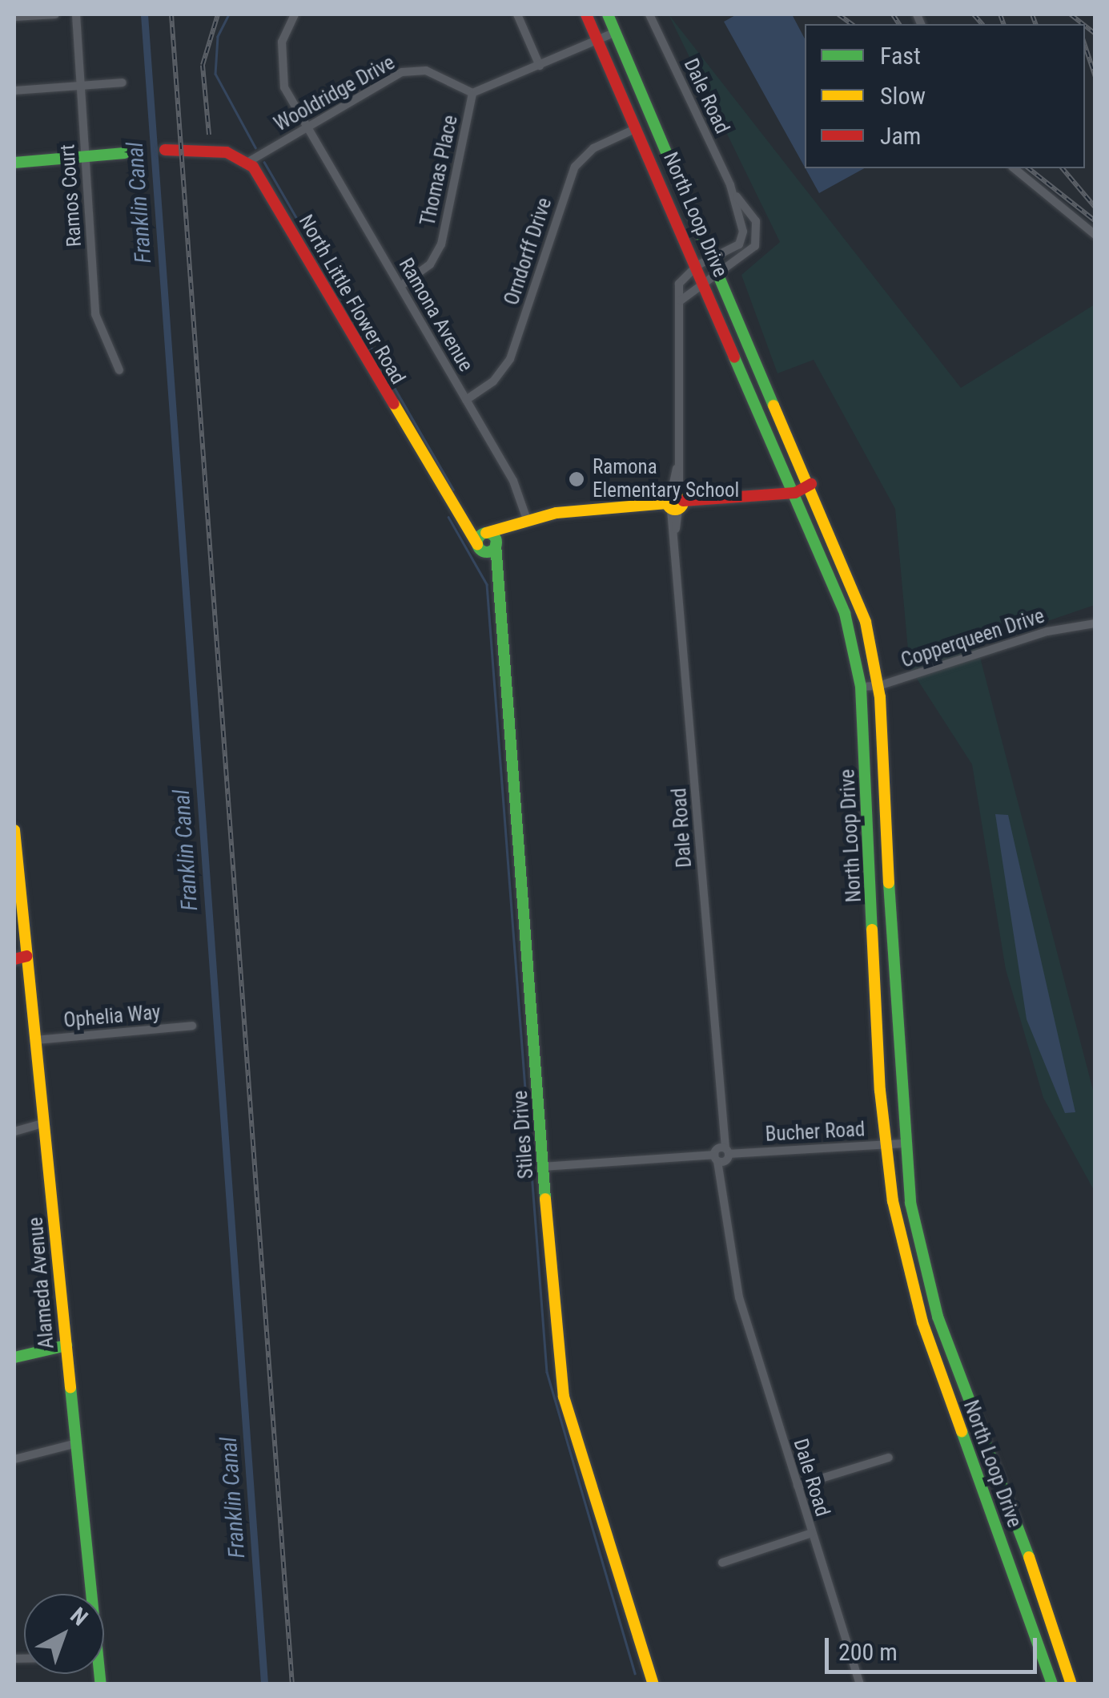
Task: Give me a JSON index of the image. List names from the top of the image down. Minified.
{"streets":{"main road":["North Loop Drive","North Little Flower Road","Stiles Drive","Alameda Avenue"],"street":["Wooldridge Drive","Dale Road","Thomas Place","Ramos Court","Orndorff Drive","Ramona Avenue","Copperqueen Drive","Ophelia Way","Bucher Road"]},"crossings":[["Wooldridge Drive","Thomas Place"],["Wooldridge Drive","North Little Flower Road"],["Wooldridge Drive","Ramona Avenue"],["Dale Road","North Loop Drive"],["Dale Road","Bucher Road"],["Thomas Place","Ramona Avenue"],["North Loop Drive","Orndorff Drive"],["North Loop Drive","Copperqueen Drive"],["North Loop Drive","Bucher Road"],["Orndorff Drive","Ramona Avenue"],["Ophelia Way","Alameda Avenue"],["Bucher Road","Stiles Drive"]],"water":["Franklin Canal"],"places":["Ramona Elementary School"],"legend":["Fast","Slow","Jam"],"scale_bar":"200 m","north":"top right"}
